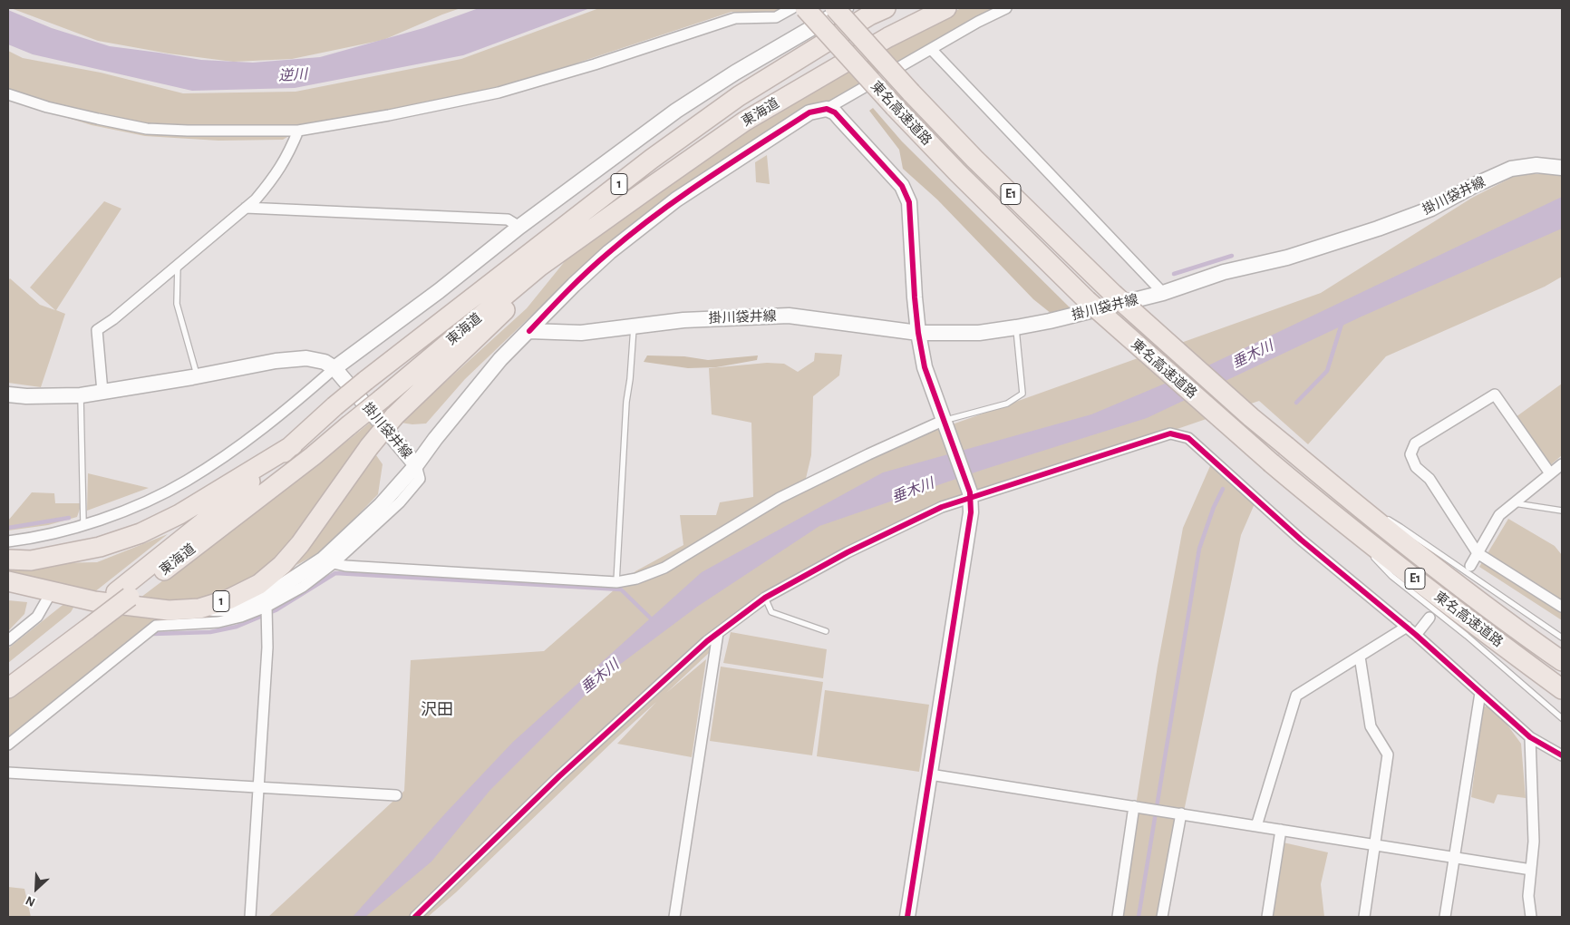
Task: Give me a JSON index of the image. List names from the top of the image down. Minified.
{"streets":{"highway":["東海道","東名高速道路","1","E1"],"main road":["掛川袋井線"]},"crossings":[["東海道","1"]],"districts":["沢田"],"water":["逆川","垂木川"],"north":"bottom left"}
